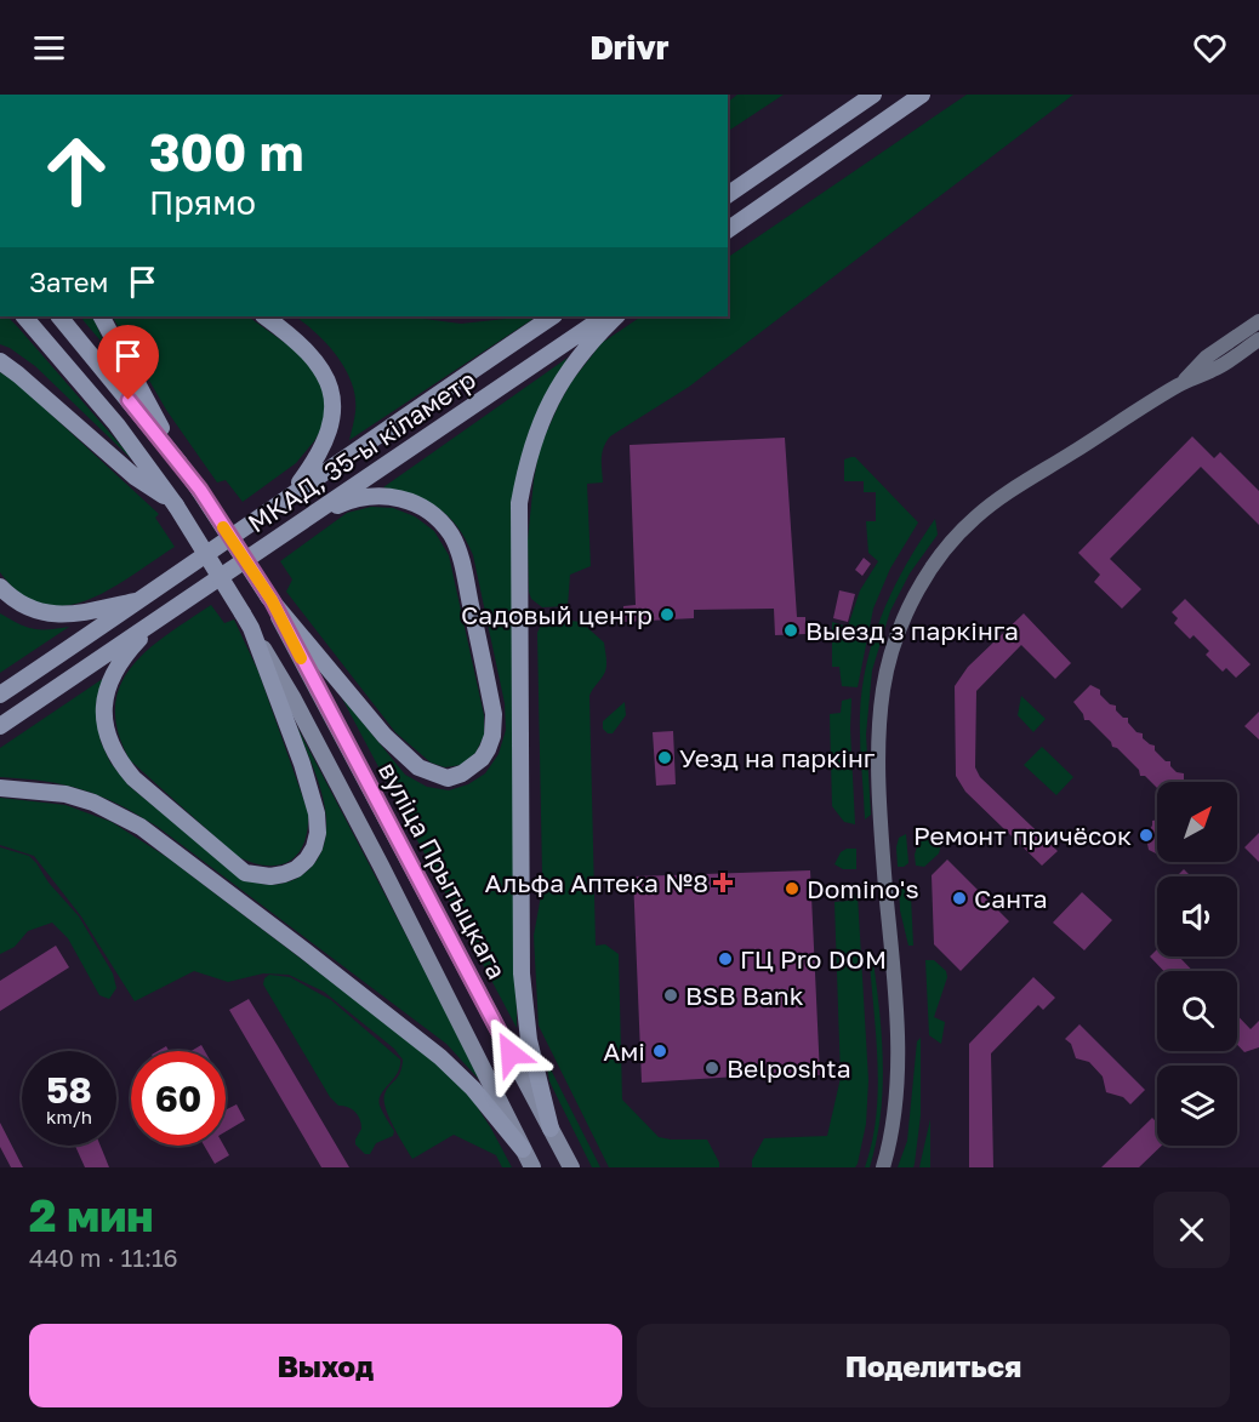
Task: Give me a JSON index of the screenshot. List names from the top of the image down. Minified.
{"streets":{"highway":["МКАД, 35-ы кіламетр"],"main road":["вуліца Прытыцкага"]},"places":{"other":["Садовый центр","Выезд з паркінга","Уезд на паркінг","Ремонт причёсок","Domino's","Санта","ГЦ Pro DOM","BSB Bank","Амі","Belposhta"],"health":["Альфа Аптека №8"]},"north":"top right","page":{"header":"Drivr","turn":["300 m","Прямо"],"then":"Затем","speed":"58 km/h","limit":"60","heading":["2 мин","440 m · 11:16"],"buttons":["Выход","Поделиться"]}}
